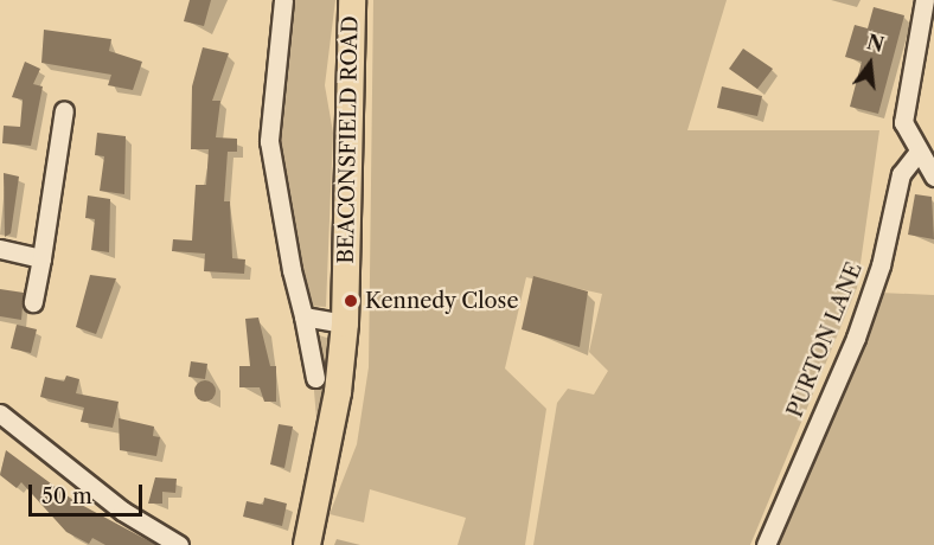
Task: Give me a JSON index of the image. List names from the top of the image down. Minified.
{"streets":{"main road":["BEACONSFIELD ROAD"],"street":["PURTON LANE"]},"places":["Kennedy Close"],"scale_bar":"50 m","north":"top"}
